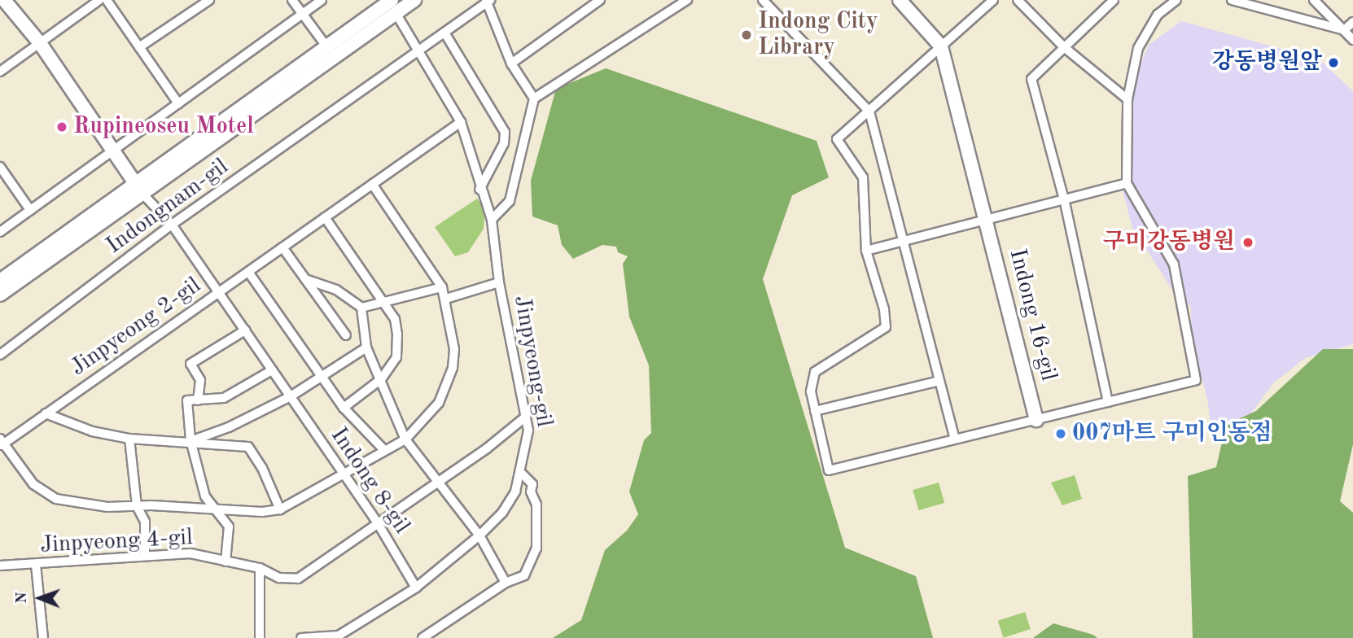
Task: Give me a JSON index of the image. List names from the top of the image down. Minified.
{"streets":{"main road":["Indong 16-gil"],"street":["Indongnam-gil","Jinpyeong 2-gil","Jinpyeong-gil","Indong 8-gil","Jinpyeong 4-gil"]},"crossings":[["Indongnam-gil","Jinpyeong-gil"],["Indongnam-gil","Indong 8-gil"],["Jinpyeong 2-gil","Jinpyeong-gil"],["Jinpyeong 2-gil","Indong 8-gil"],["Jinpyeong-gil","Indong 8-gil"],["Jinpyeong-gil","Jinpyeong 4-gil"],["Indong 8-gil","Jinpyeong 4-gil"]],"places":["Indong City Library","강동병원앞","Rupineoseu Motel","구미강동병원","007마트 구미인동점"],"north":"left"}
